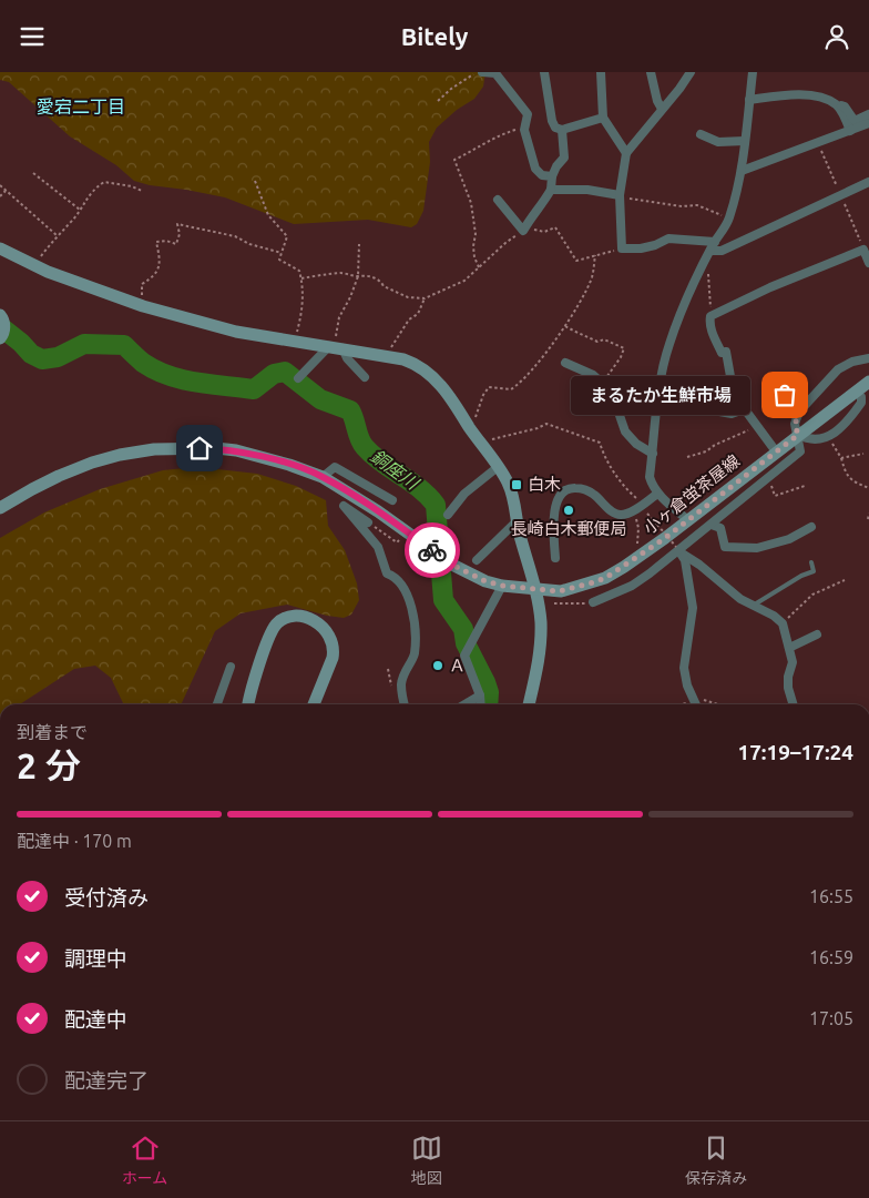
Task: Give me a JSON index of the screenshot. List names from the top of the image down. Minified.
{"streets":{"street":["小ヶ倉蛍茶屋線"]},"districts":["愛宕二丁目"],"water":["銅座川"],"places":{"other":["まるたか生鮮市場","長崎白木郵便局","Ａ"],"transit":["白木"]},"page":{"header":"Bitely","bubble":"まるたか生鮮市場","heading":["2 分","到着まで","17:19–17:24"],"bar":"配達中 · 170 m","list":[["受付済み","16:55"],["調理中","16:59"],["配達中","17:05"],"配達完了"],"tabs":["ホーム","地図","保存済み"]}}
